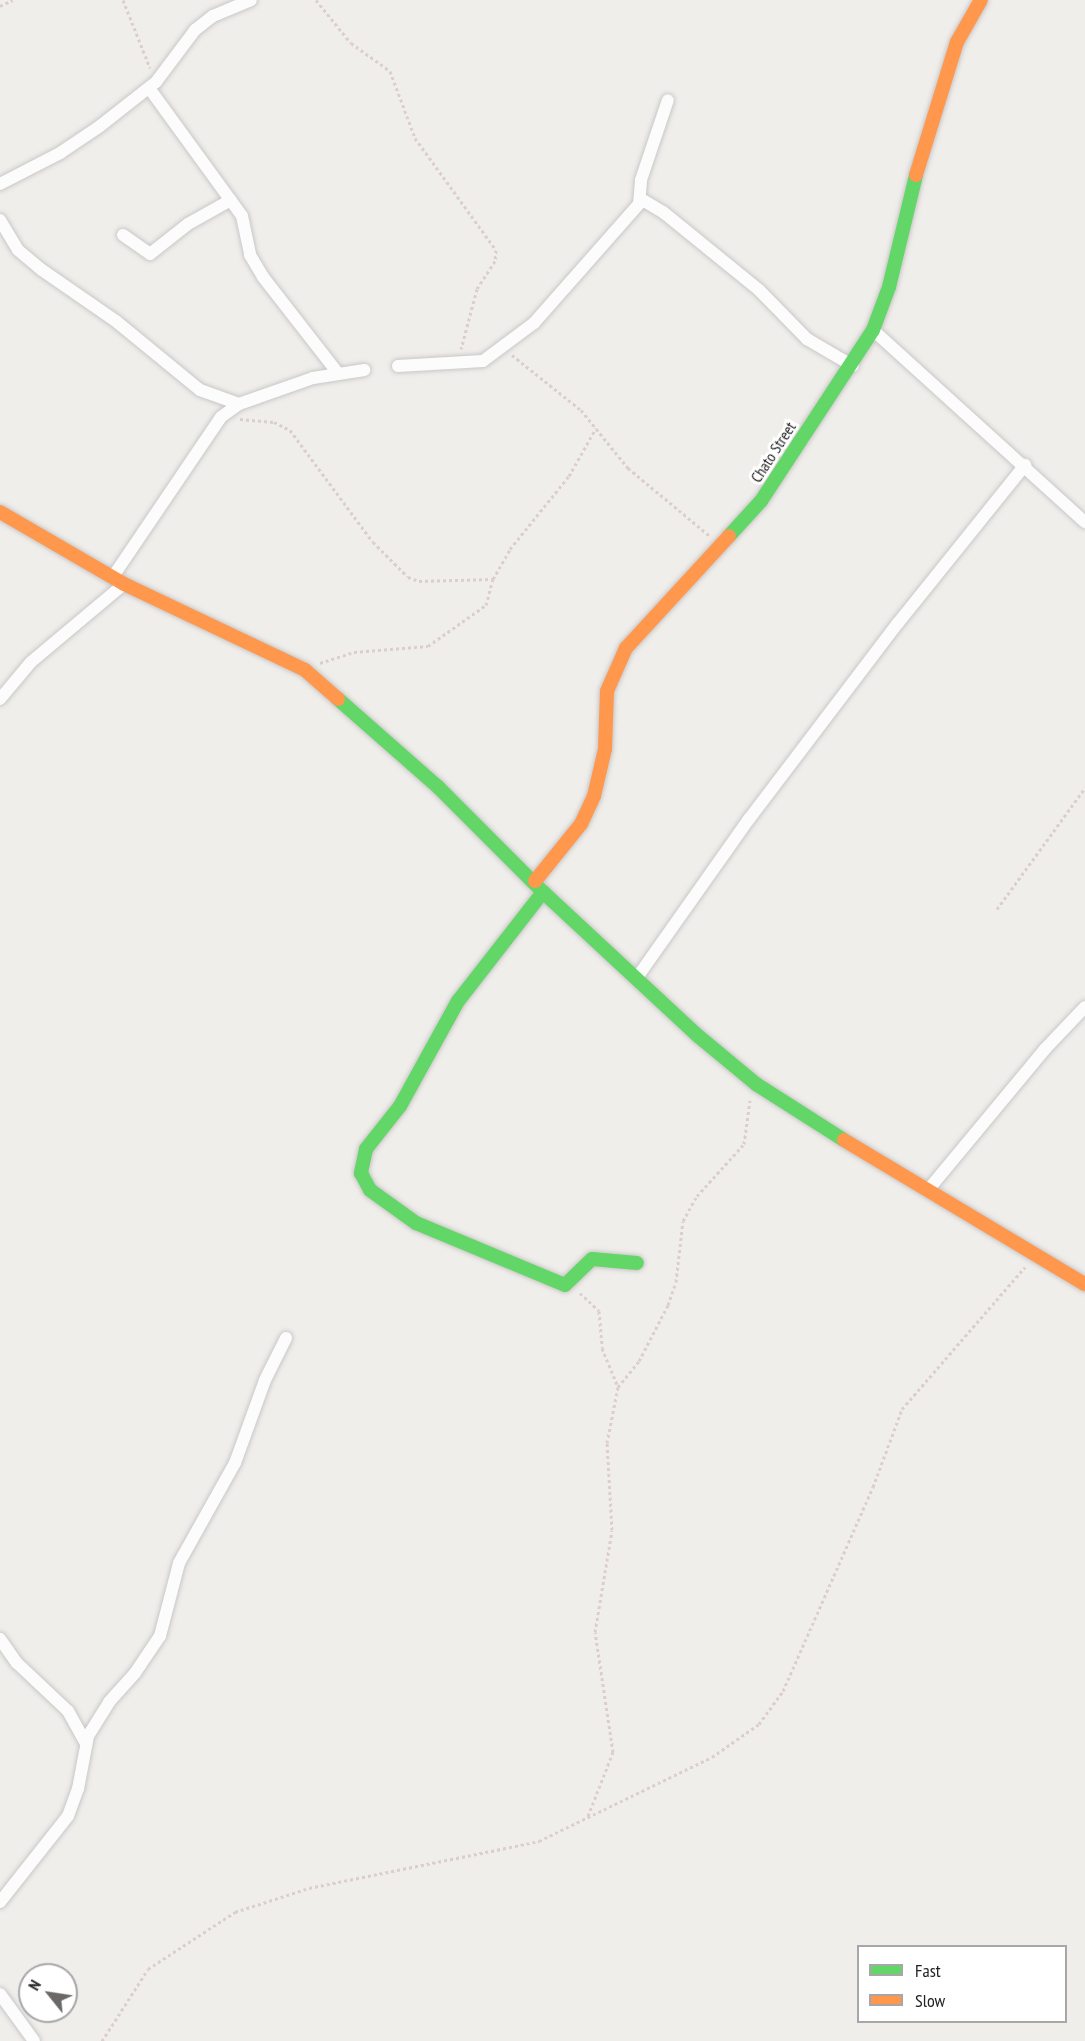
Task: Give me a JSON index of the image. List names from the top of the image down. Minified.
{"streets":{"street":["Chato Street"]},"legend":["Fast","Slow"],"north":"top left"}
